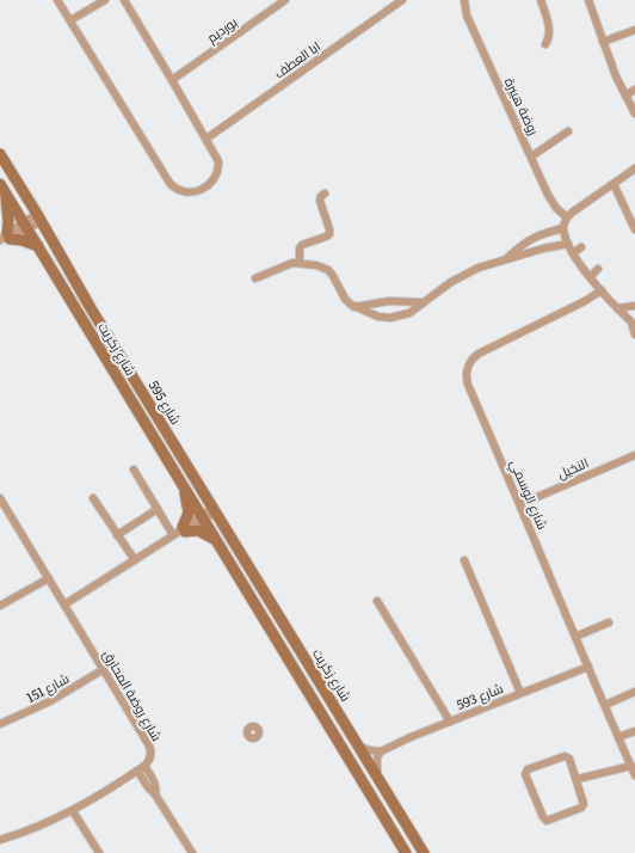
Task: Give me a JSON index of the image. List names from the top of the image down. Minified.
{"streets":{"street":["بورديم","ابا العطف","روضة هبيرة","شارع زكريت","شارع 595","النخيل","شارع الوسمي","شارع 151","شارع روضة المحارق","شارع 593"]},"crossings":[["شارع زكريت","شارع 595"],["النخيل","شارع الوسمي"],["شارع الوسمي","شارع 593"],["شارع 151","شارع روضة المحارق"]]}
